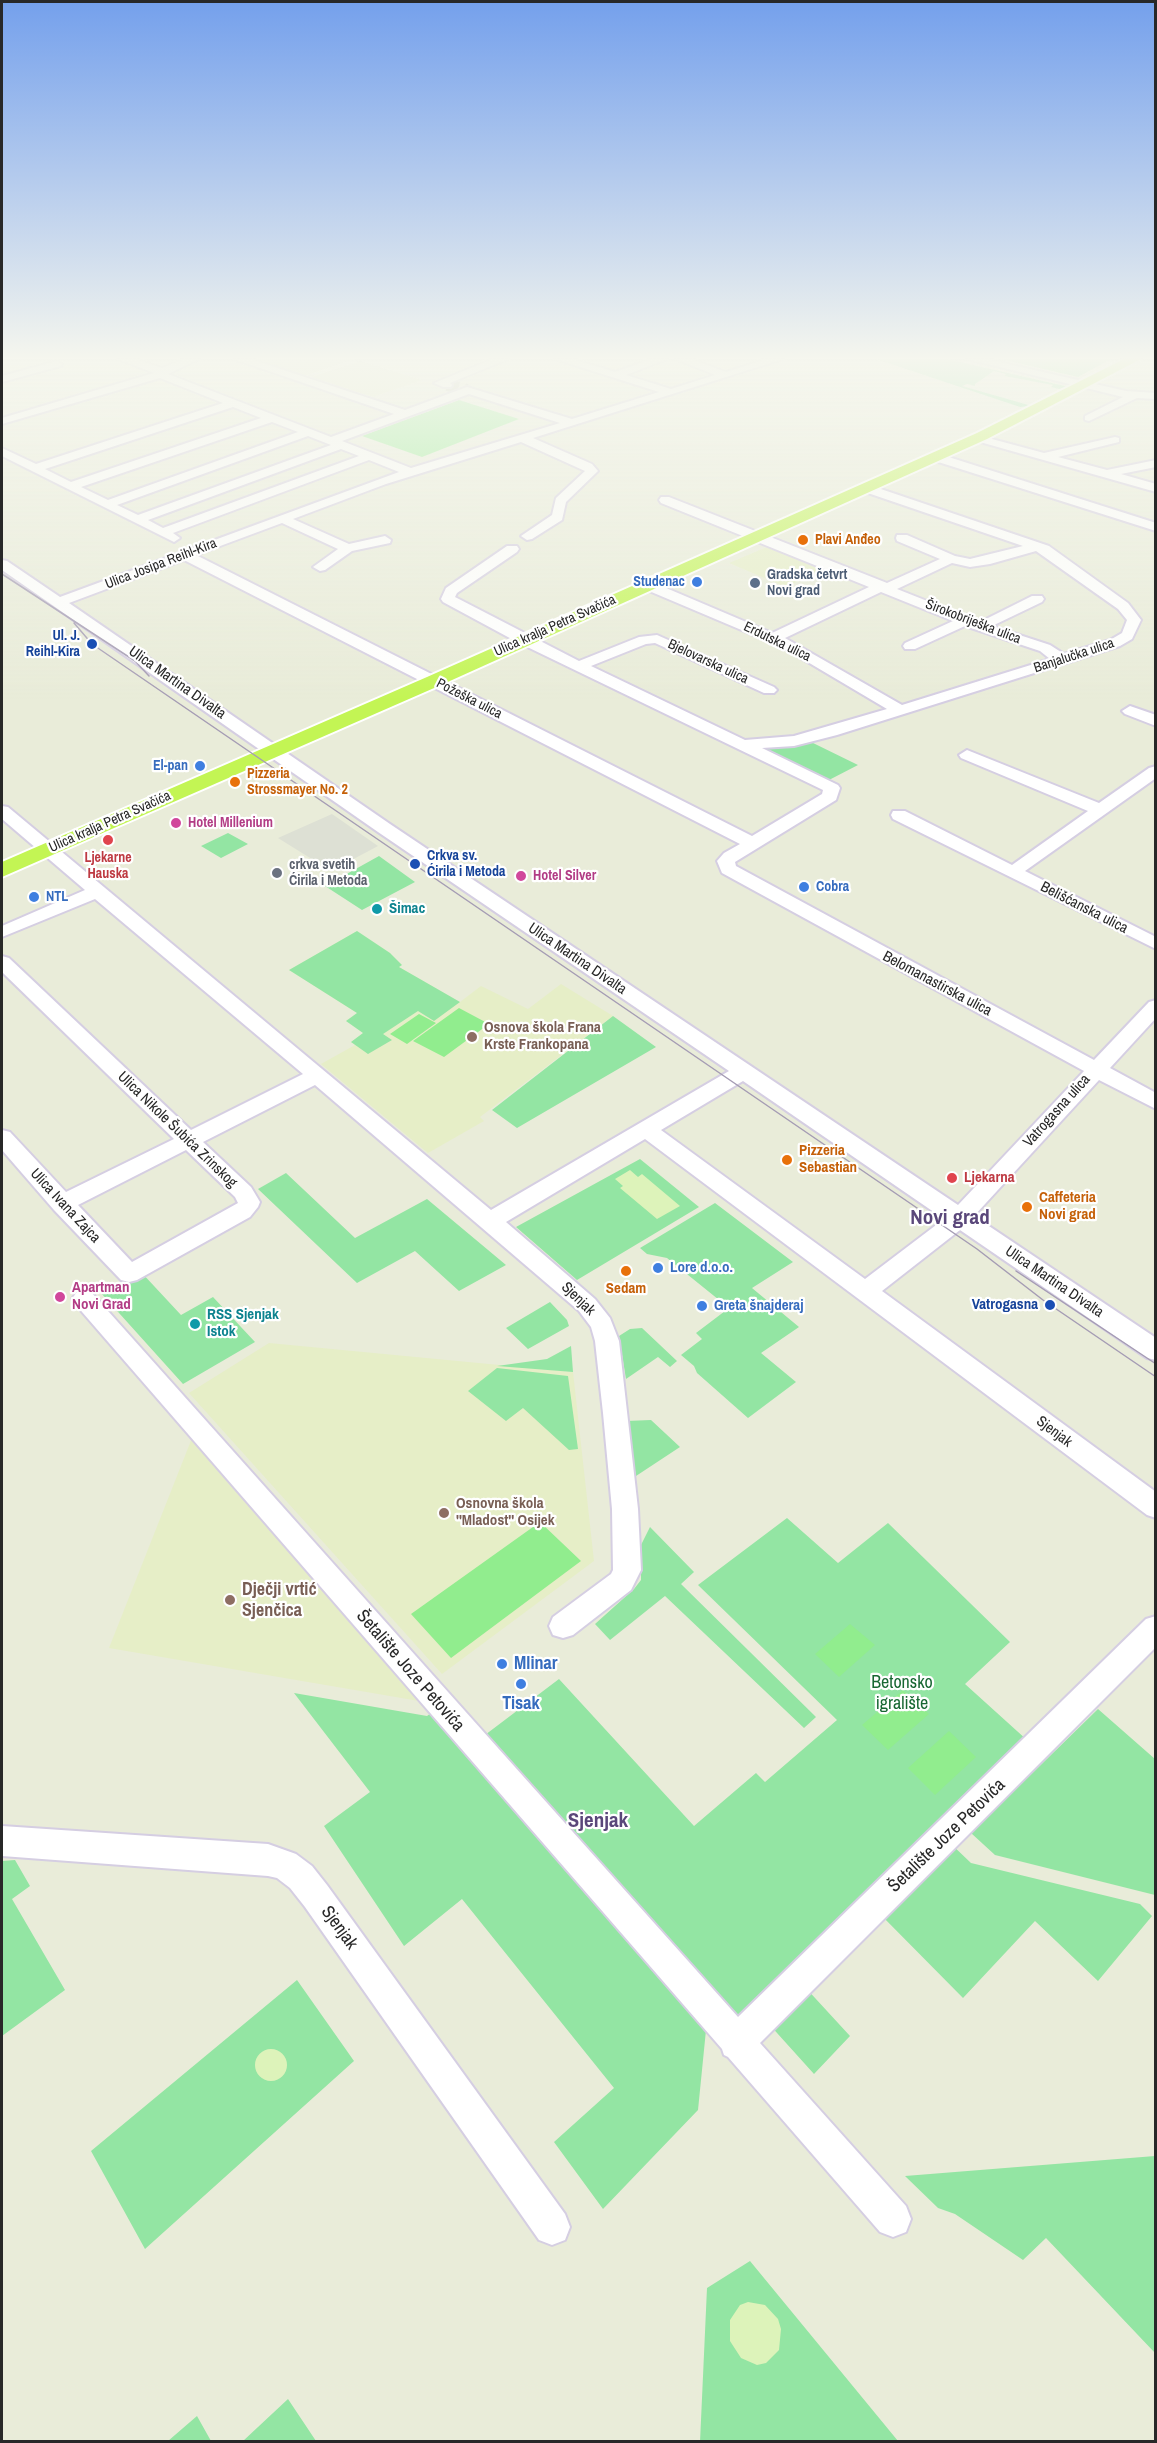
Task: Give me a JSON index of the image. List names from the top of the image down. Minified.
{"streets":{"main road":["Ulica kralja Petra Svačića"],"street":["Ulica Josipa Reihl-Kira","Širokobriješka ulica","Erdutska ulica","Banjalučka ulica","Bjelovarska ulica","Ulica Martina Divalta","Požeška ulica","Belišćanska ulica","Belomanastirska ulica","Vatrogasna ulica","Ulica Nikole Šubića Zrinskog","Ulica Ivana Zajca","Sjenjak","Šetalište Joze Petovića"]},"crossings":[["Ulica Josipa Reihl-Kira","Ulica Martina Divalta"],["Ulica Josipa Reihl-Kira","Požeška ulica"],["Širokobriješka ulica","Ulica kralja Petra Svačića"],["Širokobriješka ulica","Banjalučka ulica"],["Ulica kralja Petra Svačića","Erdutska ulica"],["Ulica kralja Petra Svačića","Banjalučka ulica"],["Ulica kralja Petra Svačića","Ulica Martina Divalta"],["Ulica kralja Petra Svačića","Požeška ulica"],["Ulica kralja Petra Svačića","Sjenjak"],["Erdutska ulica","Banjalučka ulica"],["Ulica Martina Divalta","Vatrogasna ulica"],["Požeška ulica","Belomanastirska ulica"],["Belomanastirska ulica","Vatrogasna ulica"],["Ulica Nikole Šubića Zrinskog","Ulica Ivana Zajca"]],"districts":["Novi grad","Sjenjak"],"parks":["Betonsko igralište"],"places":["Plavi Anđeo","Studenac","Gradska četvrt Novi grad","Ul. J. Reihl-Kira","El-pan","Pizzeria Strossmayer No. 2","Hotel Millenium","Ljekarne Hauska","Crkva sv. Ćirila i Metoda","crkva svetih Ćirila i Metoda","Hotel Silver","Cobra","NTL","Šimac","Osnova škola Frana Krste Frankopana","Pizzeria Sebastian","Ljekarna","Caffeteria Novi grad","Lore d.o.o.","Sedam","Apartman Novi Grad","Vatrogasna","Greta šnajderaj","RSS Sjenjak Istok","Osnovna škola ''Mladost'' Osijek","Dječji vrtić Sjenčica","Mlinar","Tisak"]}
